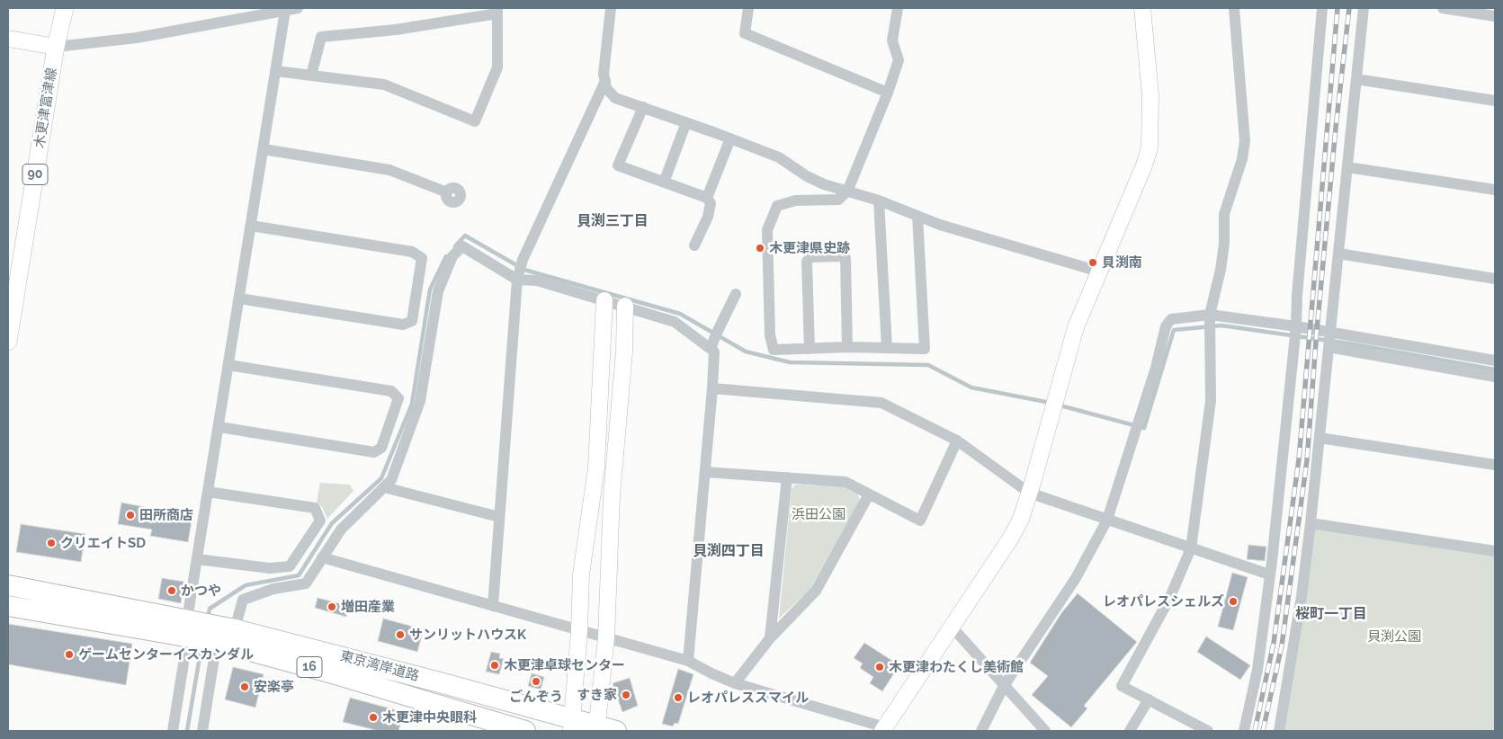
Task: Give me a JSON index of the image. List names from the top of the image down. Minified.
{"streets":{"highway":["東京湾岸道路","16"],"main road":["木更津富津線","90"]},"districts":["貝渕三丁目","貝渕四丁目","桜町一丁目"],"parks":["浜田公園","貝渕公園"],"places":["木更津県史跡","貝渕南","田所商店","クリエイトSD","かつや","レオパレスシェルズ","増田産業","サンリットハウスK","ゲームセンターイスカンダル","木更津卓球センター","木更津わたくし美術館","ごんぞう","安楽亭","すき家","レオパレススマイル","木更津中央眼科"]}
